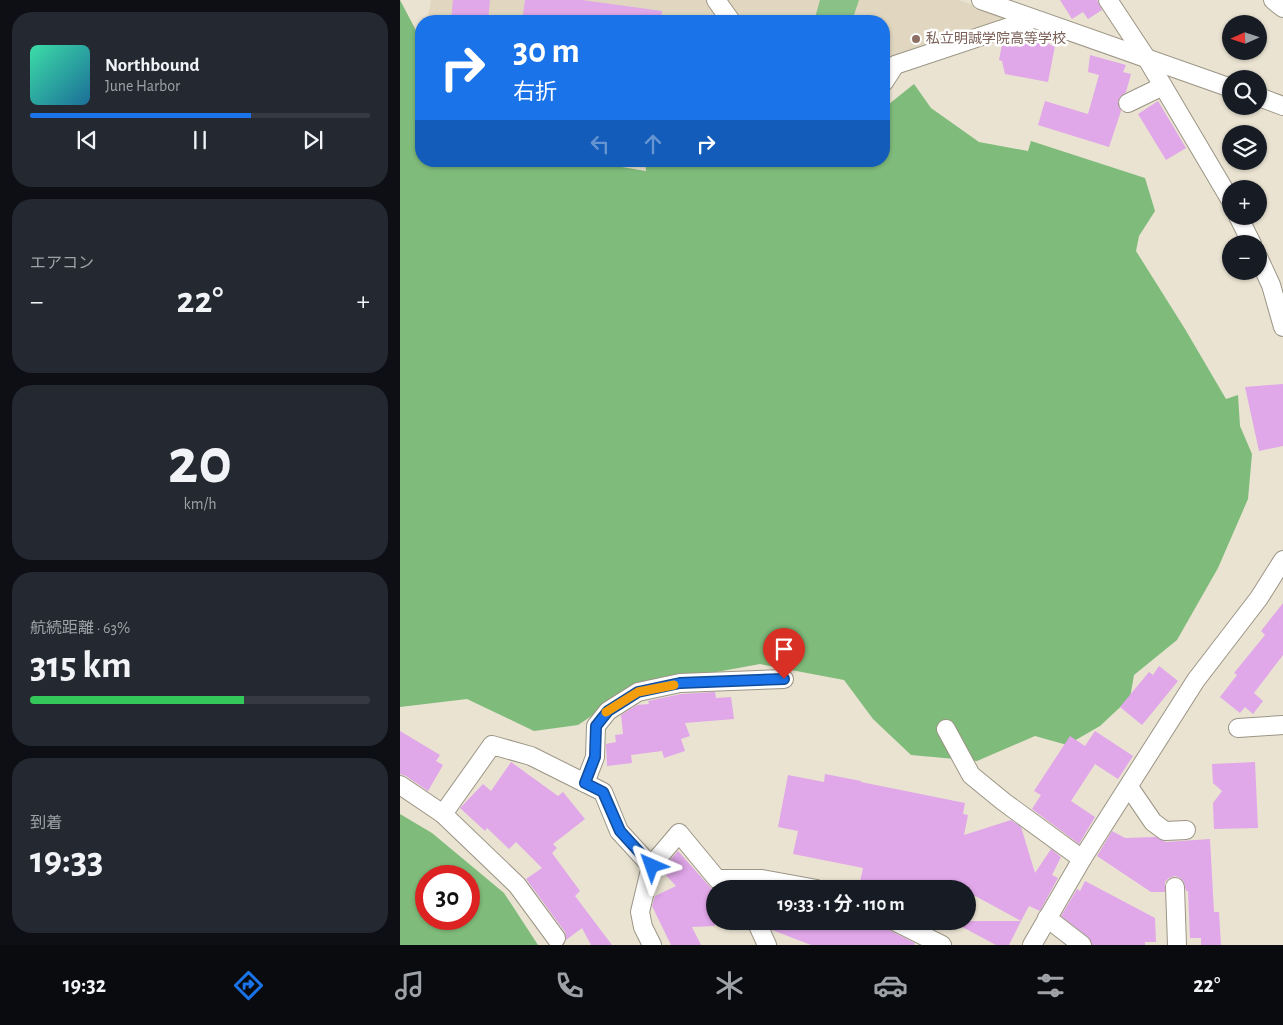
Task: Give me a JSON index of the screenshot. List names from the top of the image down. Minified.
{"places":["私立明誠学院高等学校"],"north":"left","page":{"map_buttons":["+","−"],"turn":["30 m","右折"],"song":["Northbound","June Harbor"],"tile":["エアコン",["20","km/h"],["航続距離 · 63%","315 km"],["到着","19:33"]],"heat":["−","22°","+"],"limit":"30","trip":"19:33 · 1 分 · 110 m","tabs":["19:32","22°"]}}
